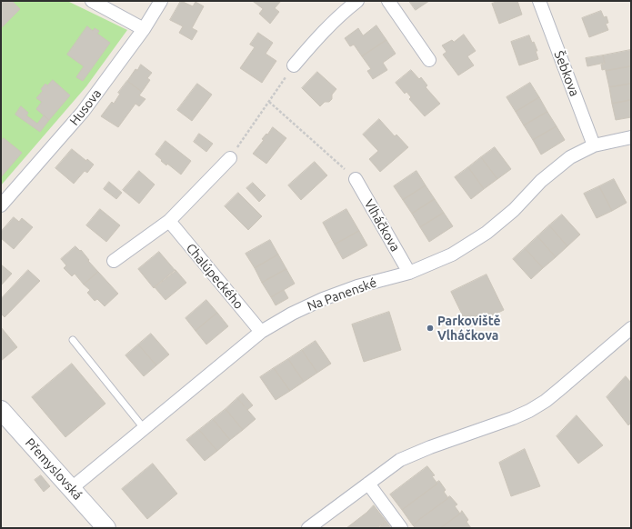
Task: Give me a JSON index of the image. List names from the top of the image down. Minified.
{"streets":{"street":["Šebkova","Husova","Vlháčkova","Chalúpeckého","Na Panenské","Přemyslovská"]},"crossings":[["Šebkova","Na Panenské"],["Vlháčkova","Na Panenské"],["Chalúpeckého","Na Panenské"],["Na Panenské","Přemyslovská"]],"places":["Parkoviště Vlháčkova"]}
